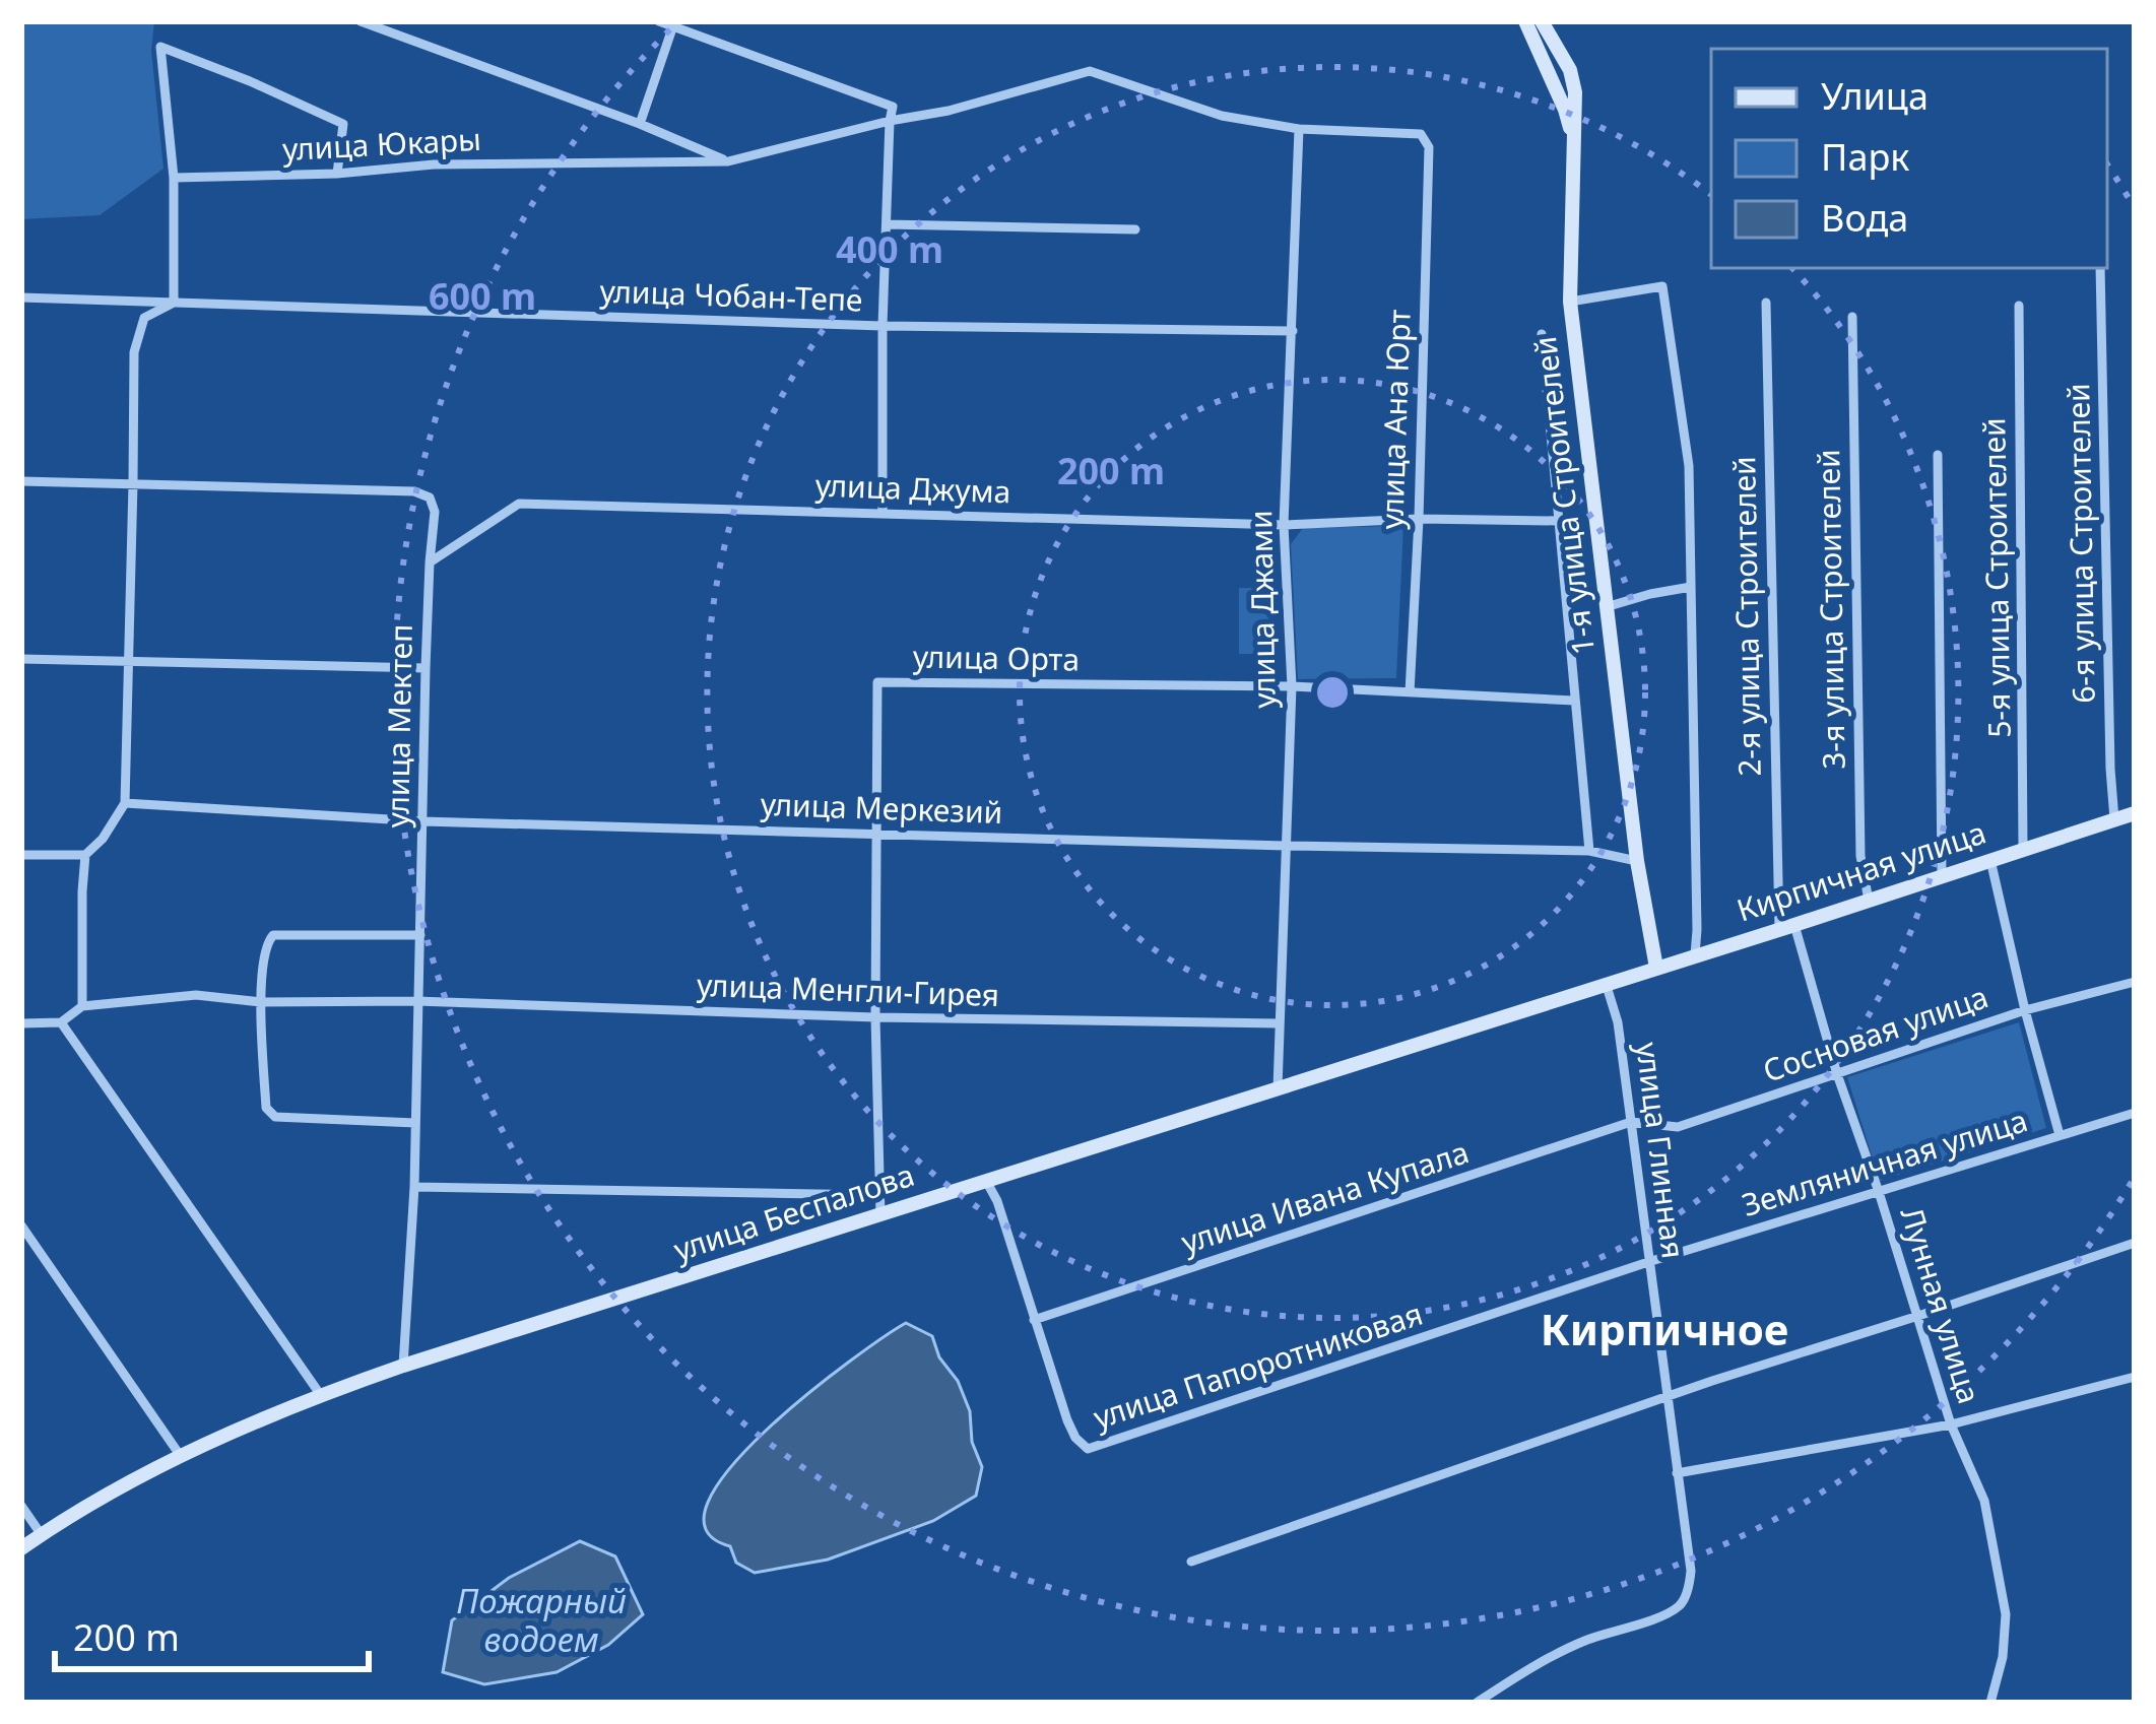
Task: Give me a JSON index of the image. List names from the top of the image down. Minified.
{"streets":{"main road":["1-я улица Строителей","Кирпичная улица","улица Беспалова"],"street":["улица Юкары","улица Чобан-Тепе","улица Ана Юрт","улица Джума","6-я улица Строителей","5-я улица Строителей","улица Джами","3-я улица Строителей","2-я улица Строителей","улица Орта","улица Мектеп","улица Меркезий","улица Менгли-Гирея","Сосновая улица","улица Глинная","Земляничная улица","улица Ивана Купала","Лунная улица","улица Папоротниковая"]},"crossings":[["улица Юкары","улица Ана Юрт"],["улица Юкары","улица Джами"],["улица Чобан-Тепе","улица Джами"],["улица Ана Юрт","улица Джума"],["улица Ана Юрт","улица Орта"],["улица Джума","улица Джами"],["улица Джума","улица Мектеп"],["1-я улица Строителей","улица Меркезий"],["1-я улица Строителей","Кирпичная улица"],["6-я улица Строителей","Кирпичная улица"],["5-я улица Строителей","Кирпичная улица"],["улица Джами","улица Орта"],["улица Джами","улица Меркезий"],["улица Джами","улица Менгли-Гирея"],["улица Джами","улица Беспалова"],["3-я улица Строителей","Кирпичная улица"],["2-я улица Строителей","Кирпичная улица"],["2-я улица Строителей","Лунная улица"],["улица Орта","улица Меркезий"],["улица Орта","улица Менгли-Гирея"],["улица Орта","улица Беспалова"],["улица Мектеп","улица Меркезий"],["улица Мектеп","улица Менгли-Гирея"],["улица Мектеп","улица Беспалова"],["Кирпичная улица","улица Глинная"],["Кирпичная улица","улица Беспалова"],["Кирпичная улица","Лунная улица"],["Сосновая улица","улица Глинная"],["Сосновая улица","улица Ивана Купала"],["Сосновая улица","Лунная улица"],["улица Глинная","Земляничная улица"],["улица Глинная","улица Ивана Купала"],["улица Глинная","улица Беспалова"],["улица Глинная","улица Папоротниковая"],["Земляничная улица","Лунная улица"],["Земляничная улица","улица Папоротниковая"],["улица Ивана Купала","улица Папоротниковая"],["улица Беспалова","улица Папоротниковая"]],"districts":["Кирпичное"],"water":["Пожарный водоем"],"legend":["Улица","Парк","Вода"],"scale_bar":"200 m","rings":["400 m","600 m","200 m"]}
